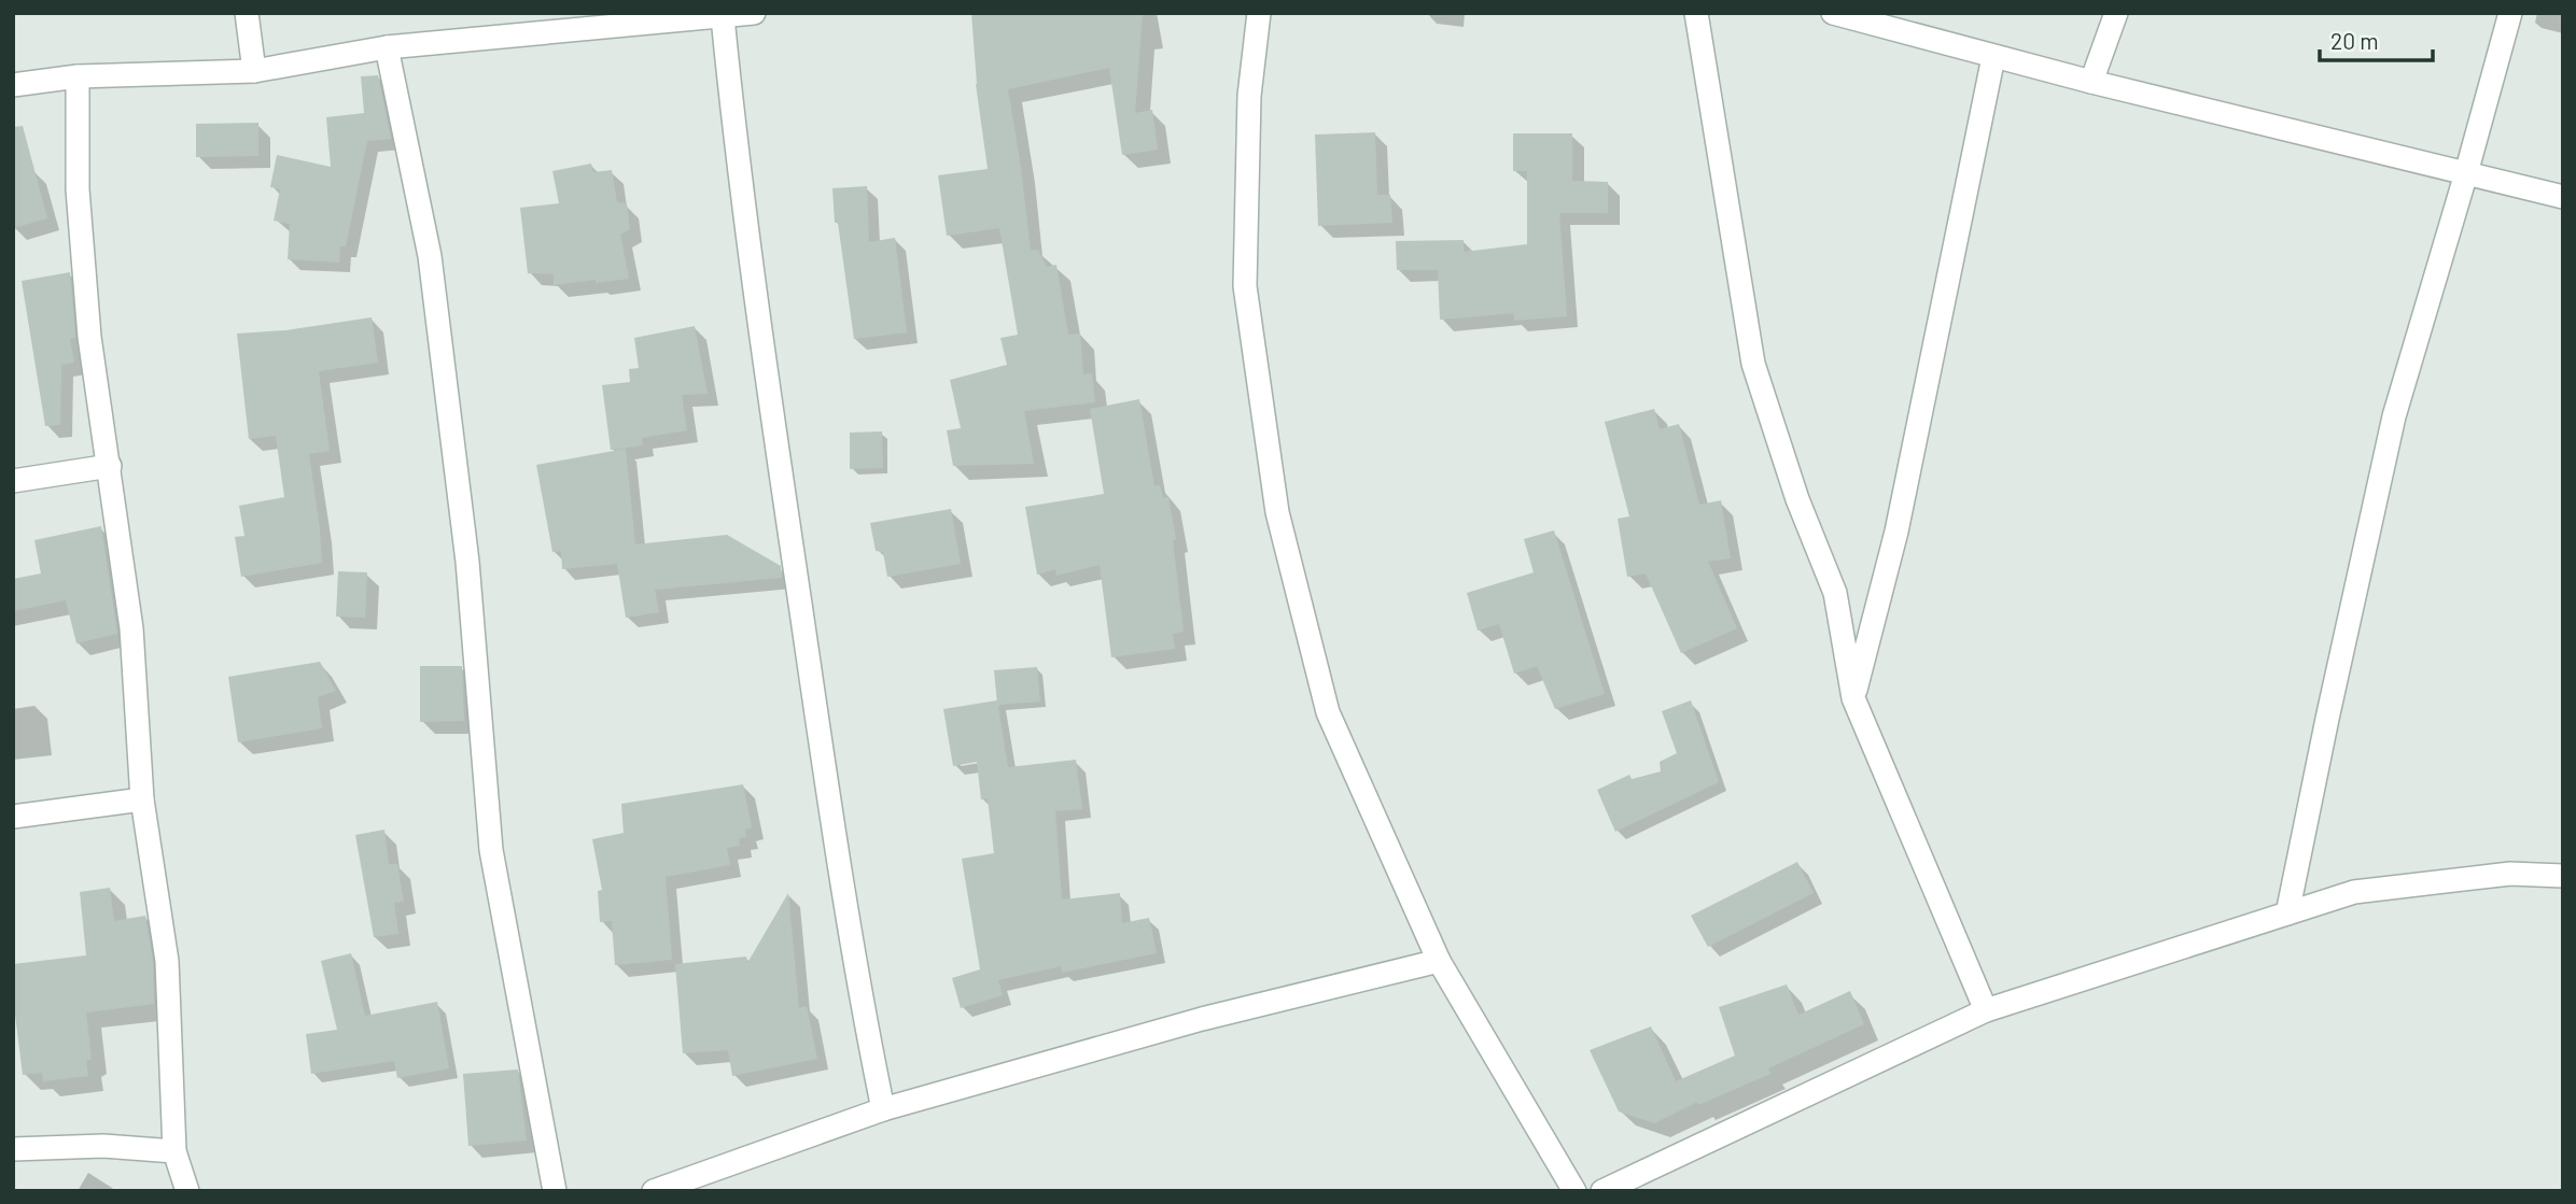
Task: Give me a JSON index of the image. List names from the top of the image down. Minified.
{"scale_bar":"20 m"}
